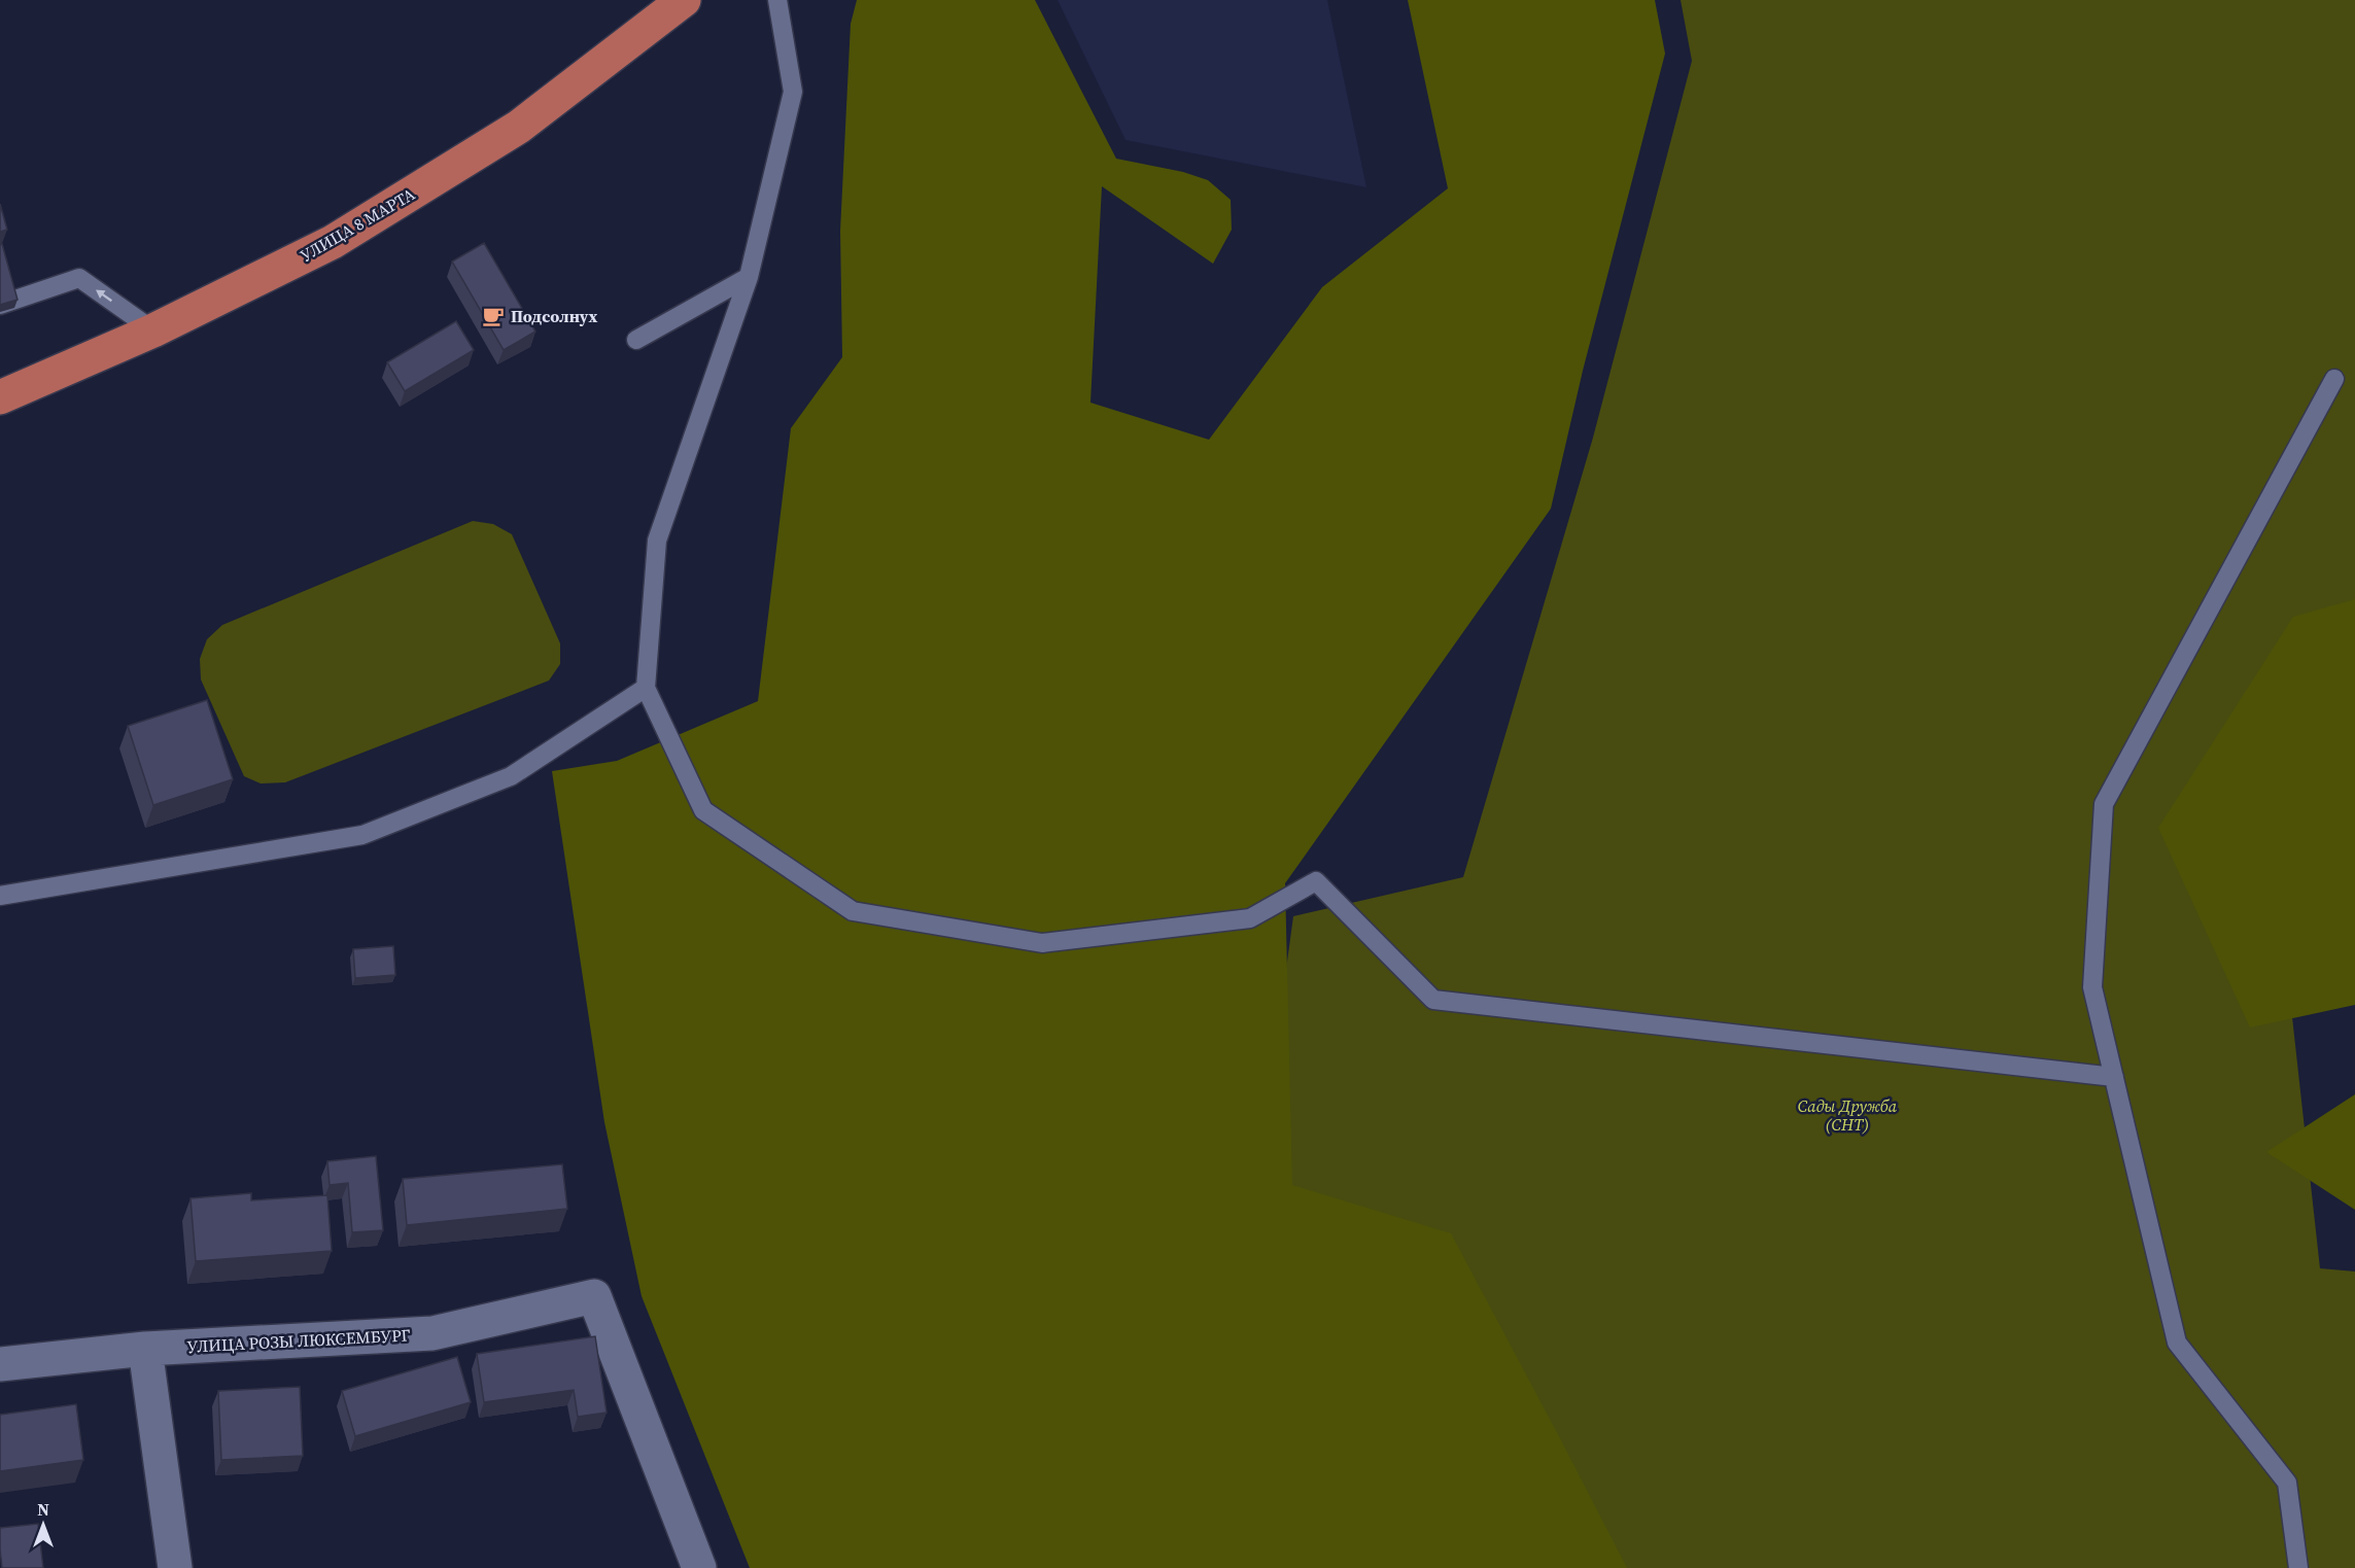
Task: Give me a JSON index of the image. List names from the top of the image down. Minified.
{"streets":{"main road":["УЛИЦА 8 МАРТА"],"street":["УЛИЦА РОЗЫ ЛЮКСЕМБУРГ"]},"parks":["Сады Дружба (СНТ)"],"places":{"cafe":["Подсолнух"]},"north":"top"}
